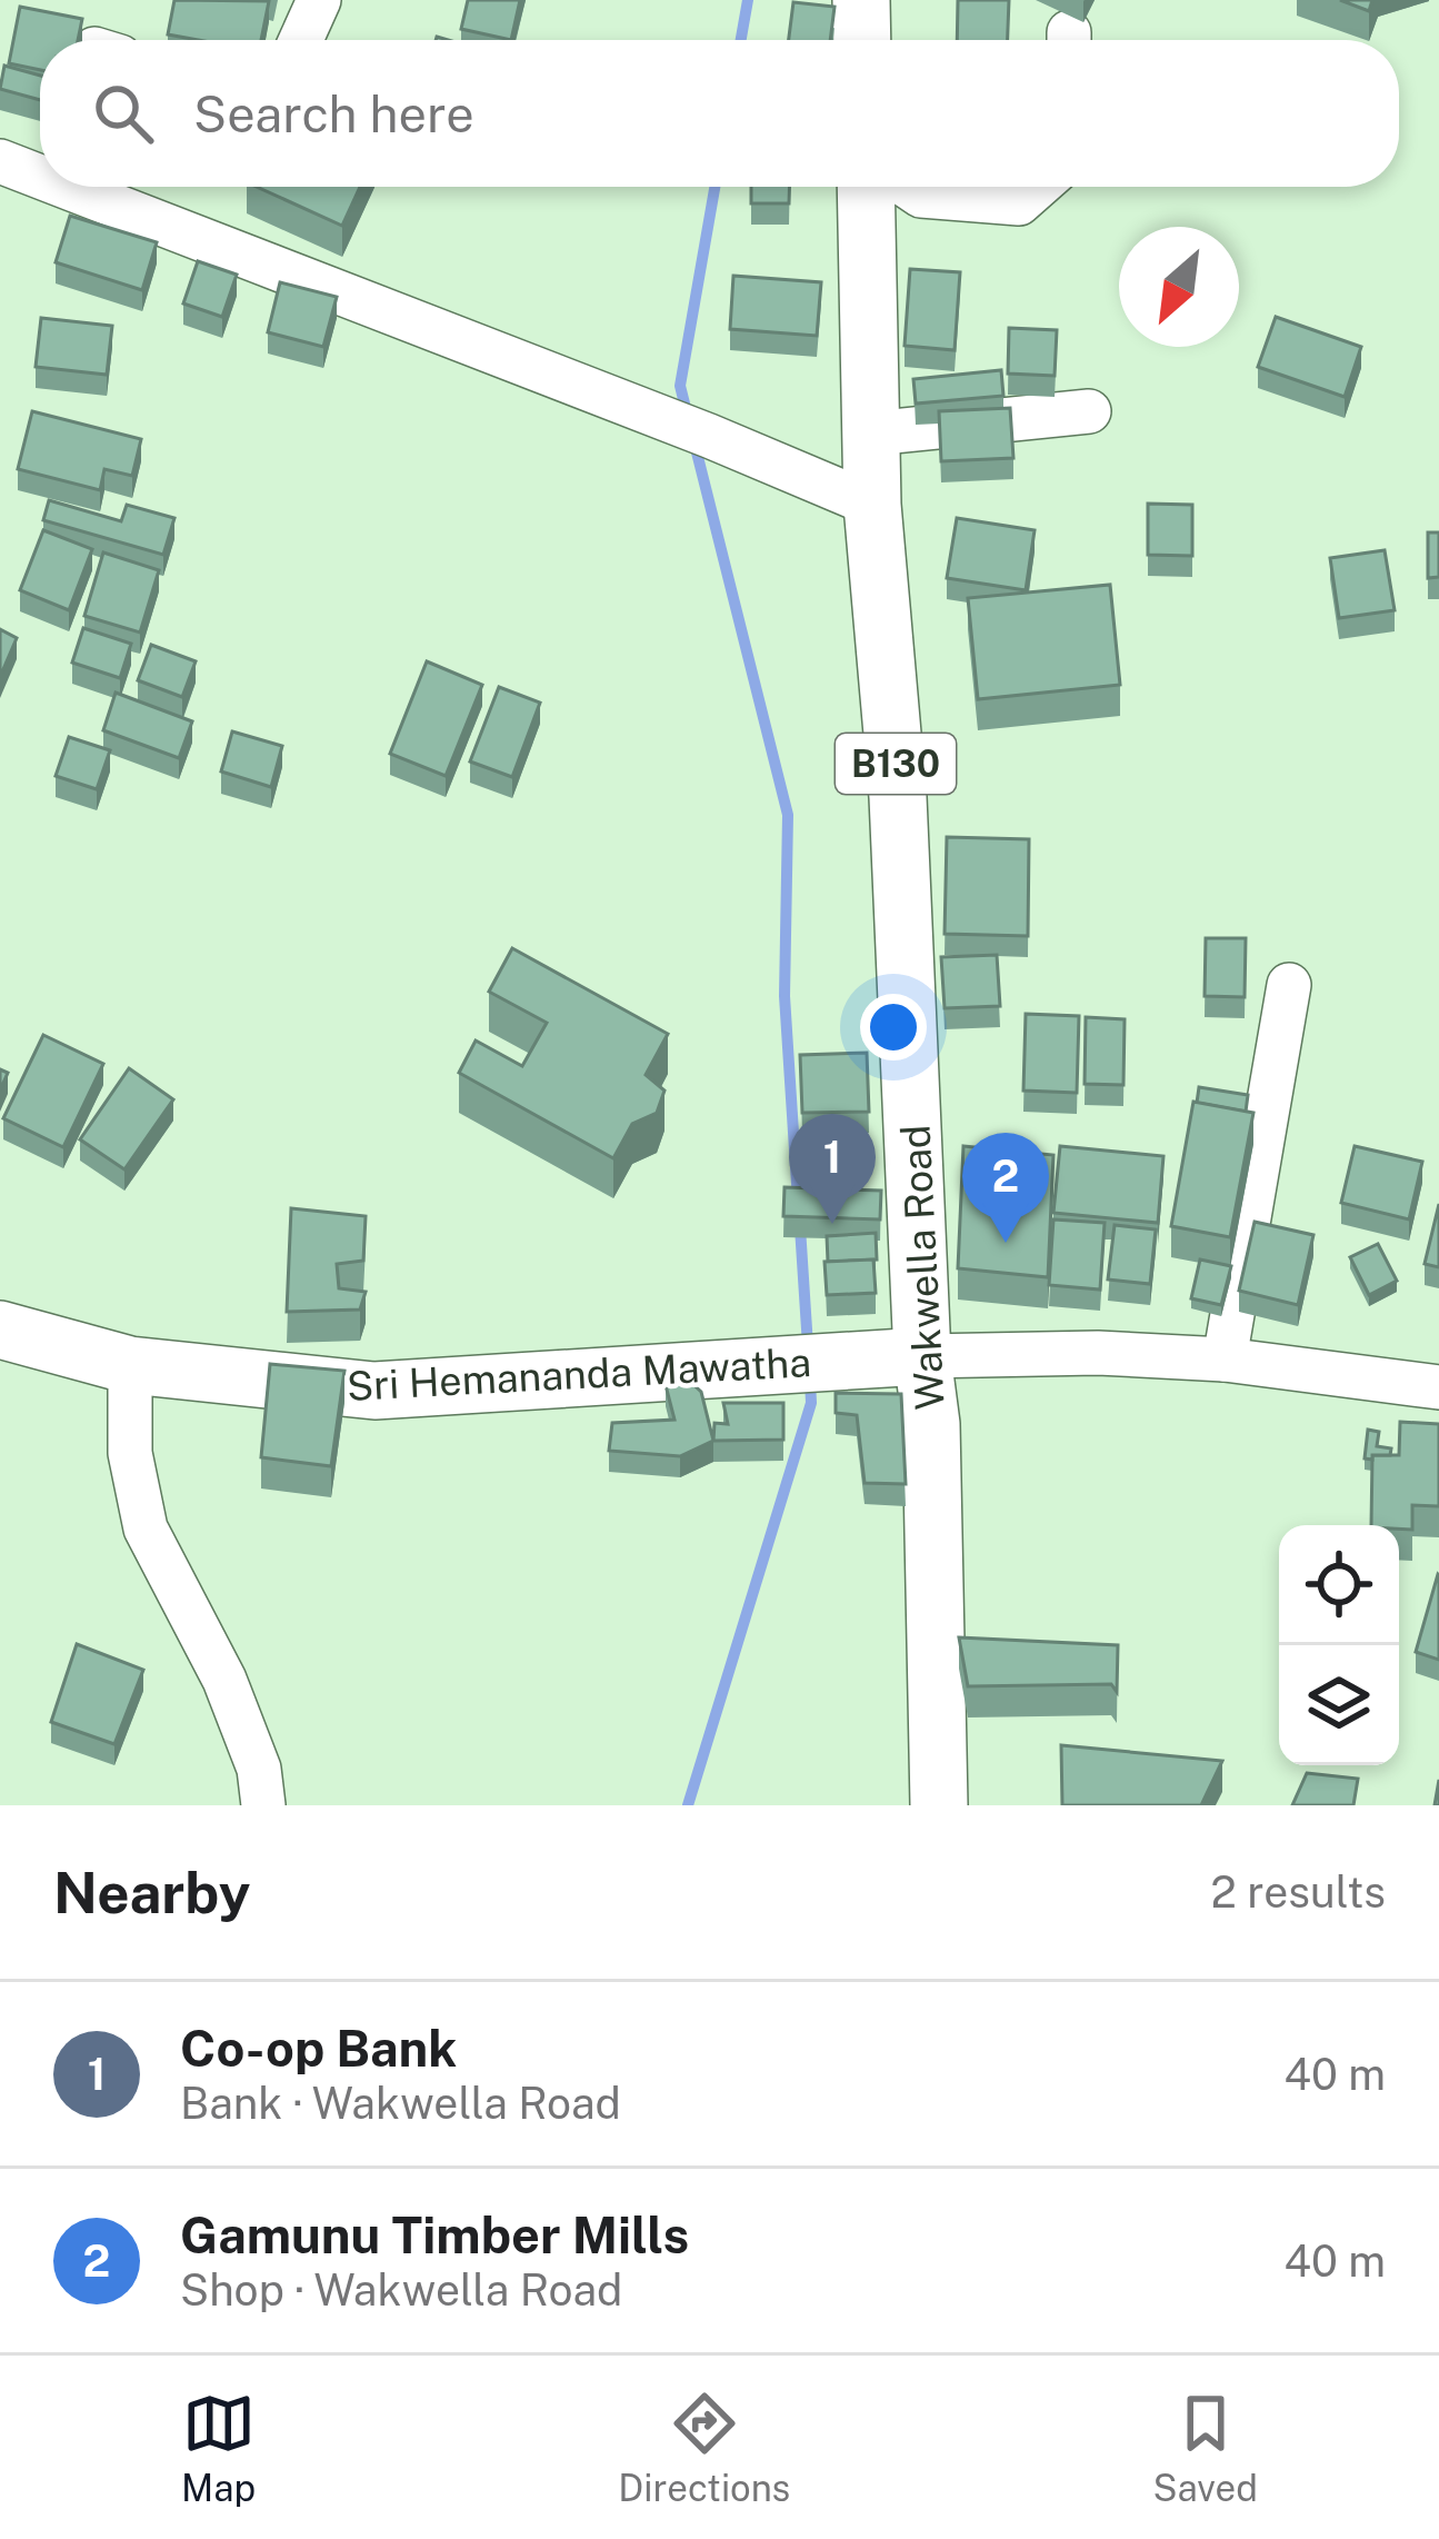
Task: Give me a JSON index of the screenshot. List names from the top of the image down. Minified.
{"streets":{"main road":["B130","Wakwella Road","Sri Hemananda Mawatha"]},"crossings":[["Wakwella Road","Sri Hemananda Mawatha"]],"north":"bottom left","page":{"search":"Search here","pins":["1","2"],"heading":["Nearby","2 results"],"list":[{"mark":"1","name":"Co-op Bank","note":"Bank · Wakwella Road","value":"40 m"},{"mark":"2","name":"Gamunu Timber Mills","note":"Shop · Wakwella Road","value":"40 m"}],"nav":["Map","Directions","Saved"]}}
